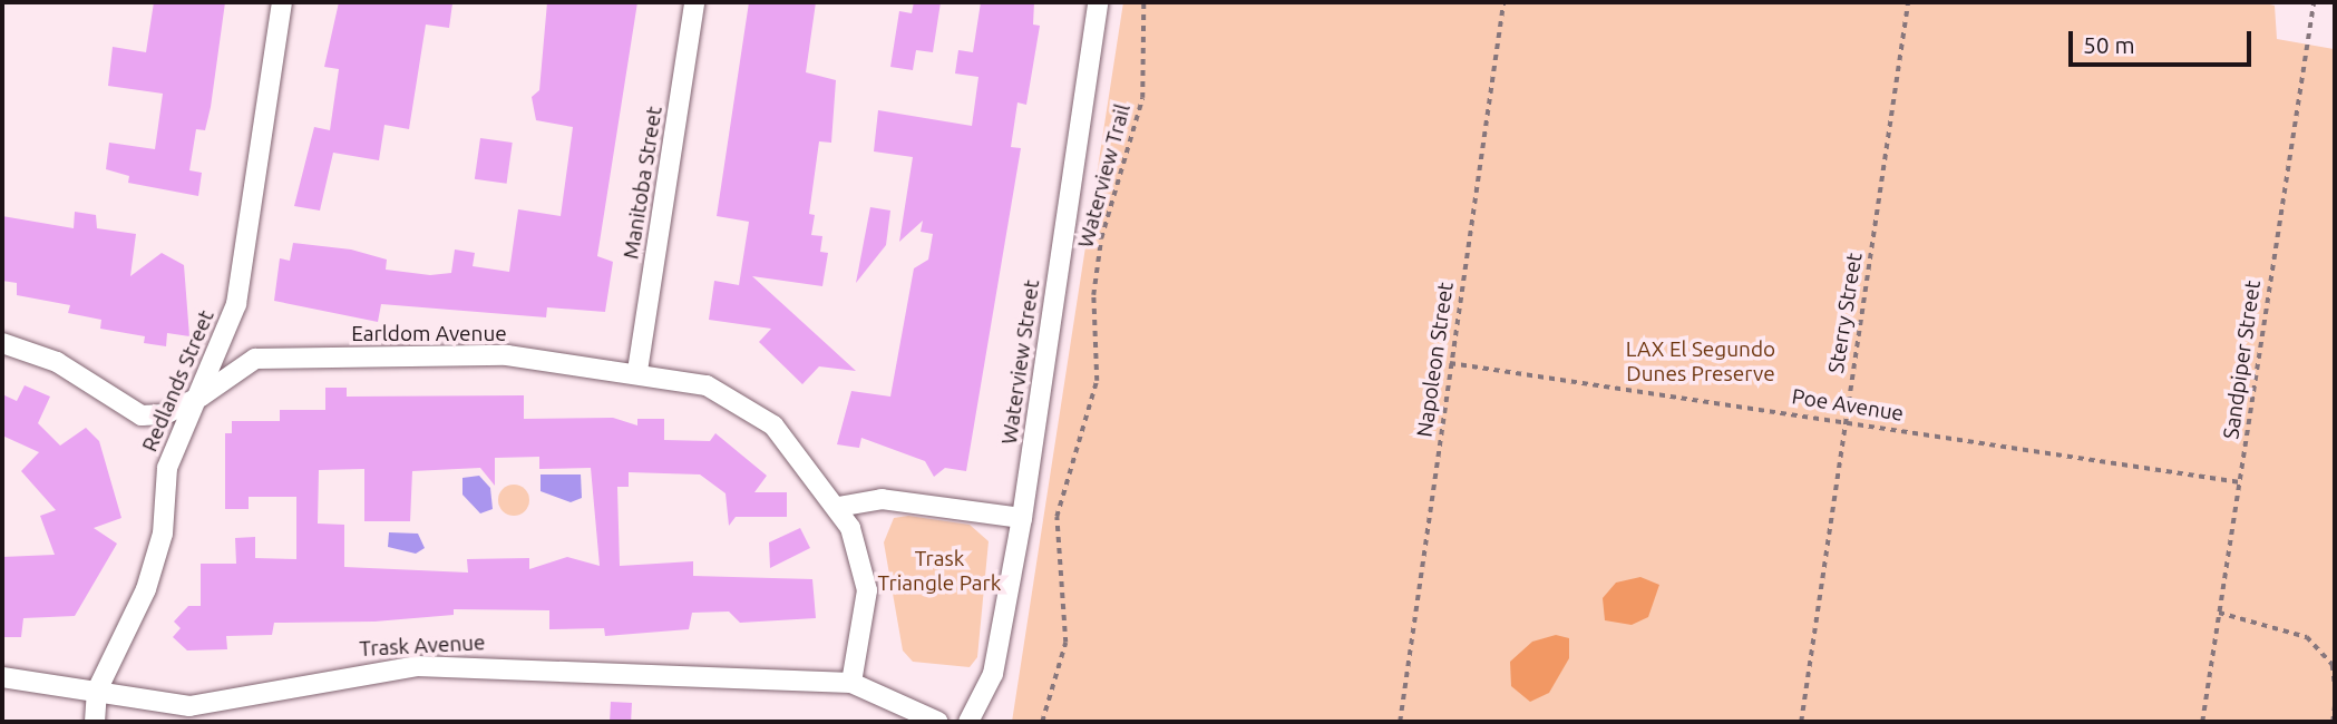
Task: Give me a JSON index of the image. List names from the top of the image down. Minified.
{"streets":{"street":["Manitoba Street","Earldom Avenue","Waterview Street","Redlands Street","Trask Avenue"],"path":["Waterview Trail","Sterry Street","Napoleon Street","Sandpiper Street","Poe Avenue"]},"crossings":[["Manitoba Street","Earldom Avenue"],["Sterry Street","Poe Avenue"],["Earldom Avenue","Redlands Street"],["Earldom Avenue","Trask Avenue"],["Napoleon Street","Poe Avenue"],["Sandpiper Street","Poe Avenue"],["Redlands Street","Trask Avenue"]],"parks":["LAX El Segundo Dunes Preserve","Trask Triangle Park"],"scale_bar":"50 m"}
